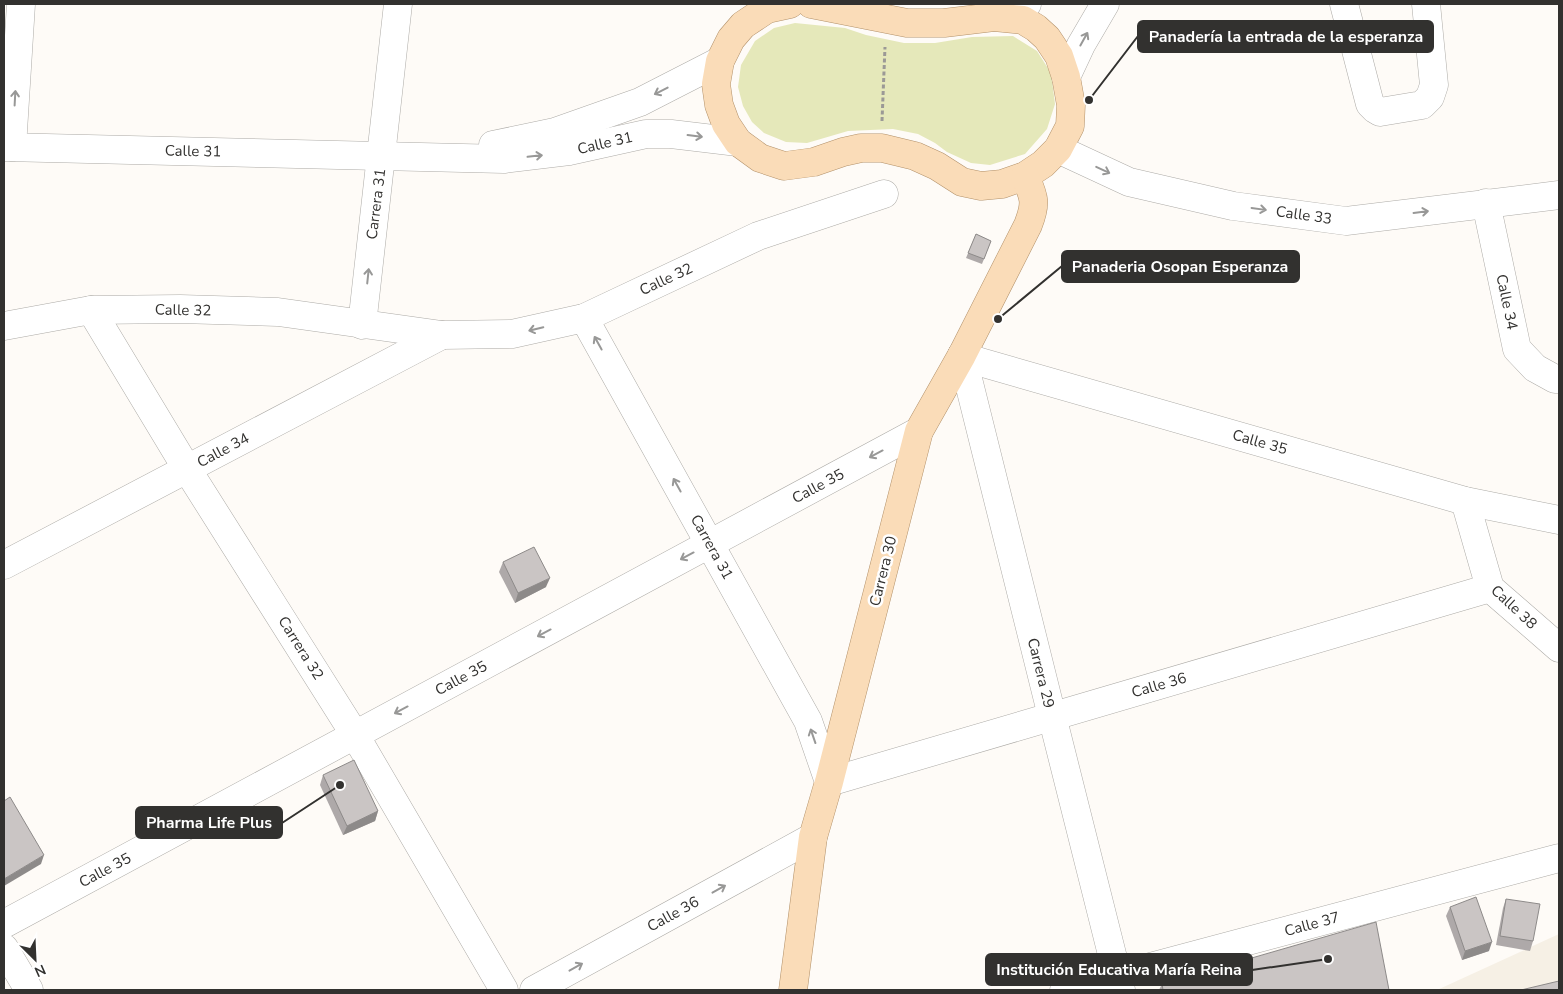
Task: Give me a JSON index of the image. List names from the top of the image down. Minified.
{"streets":{"main road":["Carrera 30"],"street":["Calle 31","Carrera 31","Calle 33","Calle 32","Calle 34","Calle 35","Calle 38","Carrera 32","Carrera 29","Calle 36","Calle 37"]},"crossings":[["Calle 31","Carrera 31"],["Carrera 31","Calle 32"],["Carrera 31","Calle 35"],["Carrera 31","Carrera 30"],["Carrera 31","Calle 36"],["Calle 33","Calle 34"],["Calle 32","Calle 34"],["Calle 32","Carrera 32"],["Calle 34","Carrera 32"],["Calle 35","Carrera 30"],["Calle 35","Calle 38"],["Calle 35","Carrera 32"],["Calle 35","Carrera 29"],["Carrera 30","Carrera 29"],["Carrera 30","Calle 36"],["Calle 38","Calle 36"],["Carrera 29","Calle 36"],["Carrera 29","Calle 37"]],"one_way":["Carrera 31","Calle 33","Calle 35"],"places":["Panadería la entrada de la esperanza","Panaderia Osopan Esperanza","Pharma Life Plus","Institución Educativa María Reina"],"north":"bottom right"}
